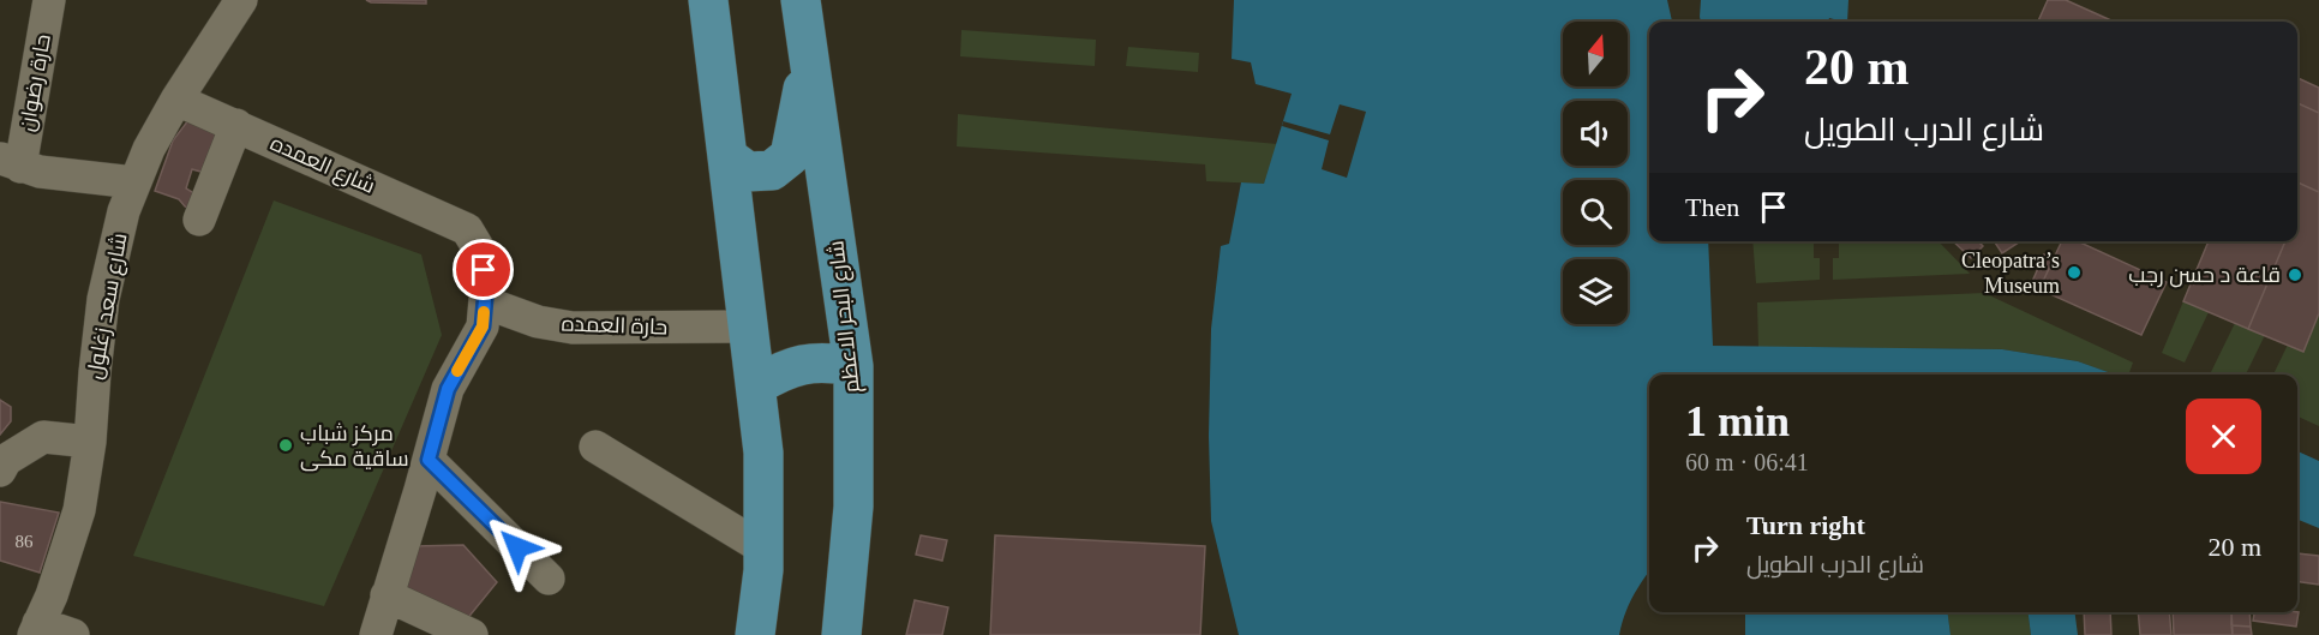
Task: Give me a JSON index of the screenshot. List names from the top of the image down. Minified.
{"streets":{"main road":["شارع البحر الاعظم"],"street":["حارة رضوان","شارع العمده","شارع سعد زغلول","حارة العمده"]},"crossings":[["شارع العمده","شارع سعد زغلول"],["شارع العمده","حارة العمده"]],"places":["Cleopatra’s Museum","قاعة د حسن رجب","مركز شباب ساقية مكى"],"house_numbers":["86"],"north":"top","page":{"turn":["20 m","شارع الدرب الطويل"],"then":"Then","heading":["1 min","60 m · 06:41"],"list":[{"name":"Turn right","note":"شارع الدرب الطويل","value":"20 m"}]}}
